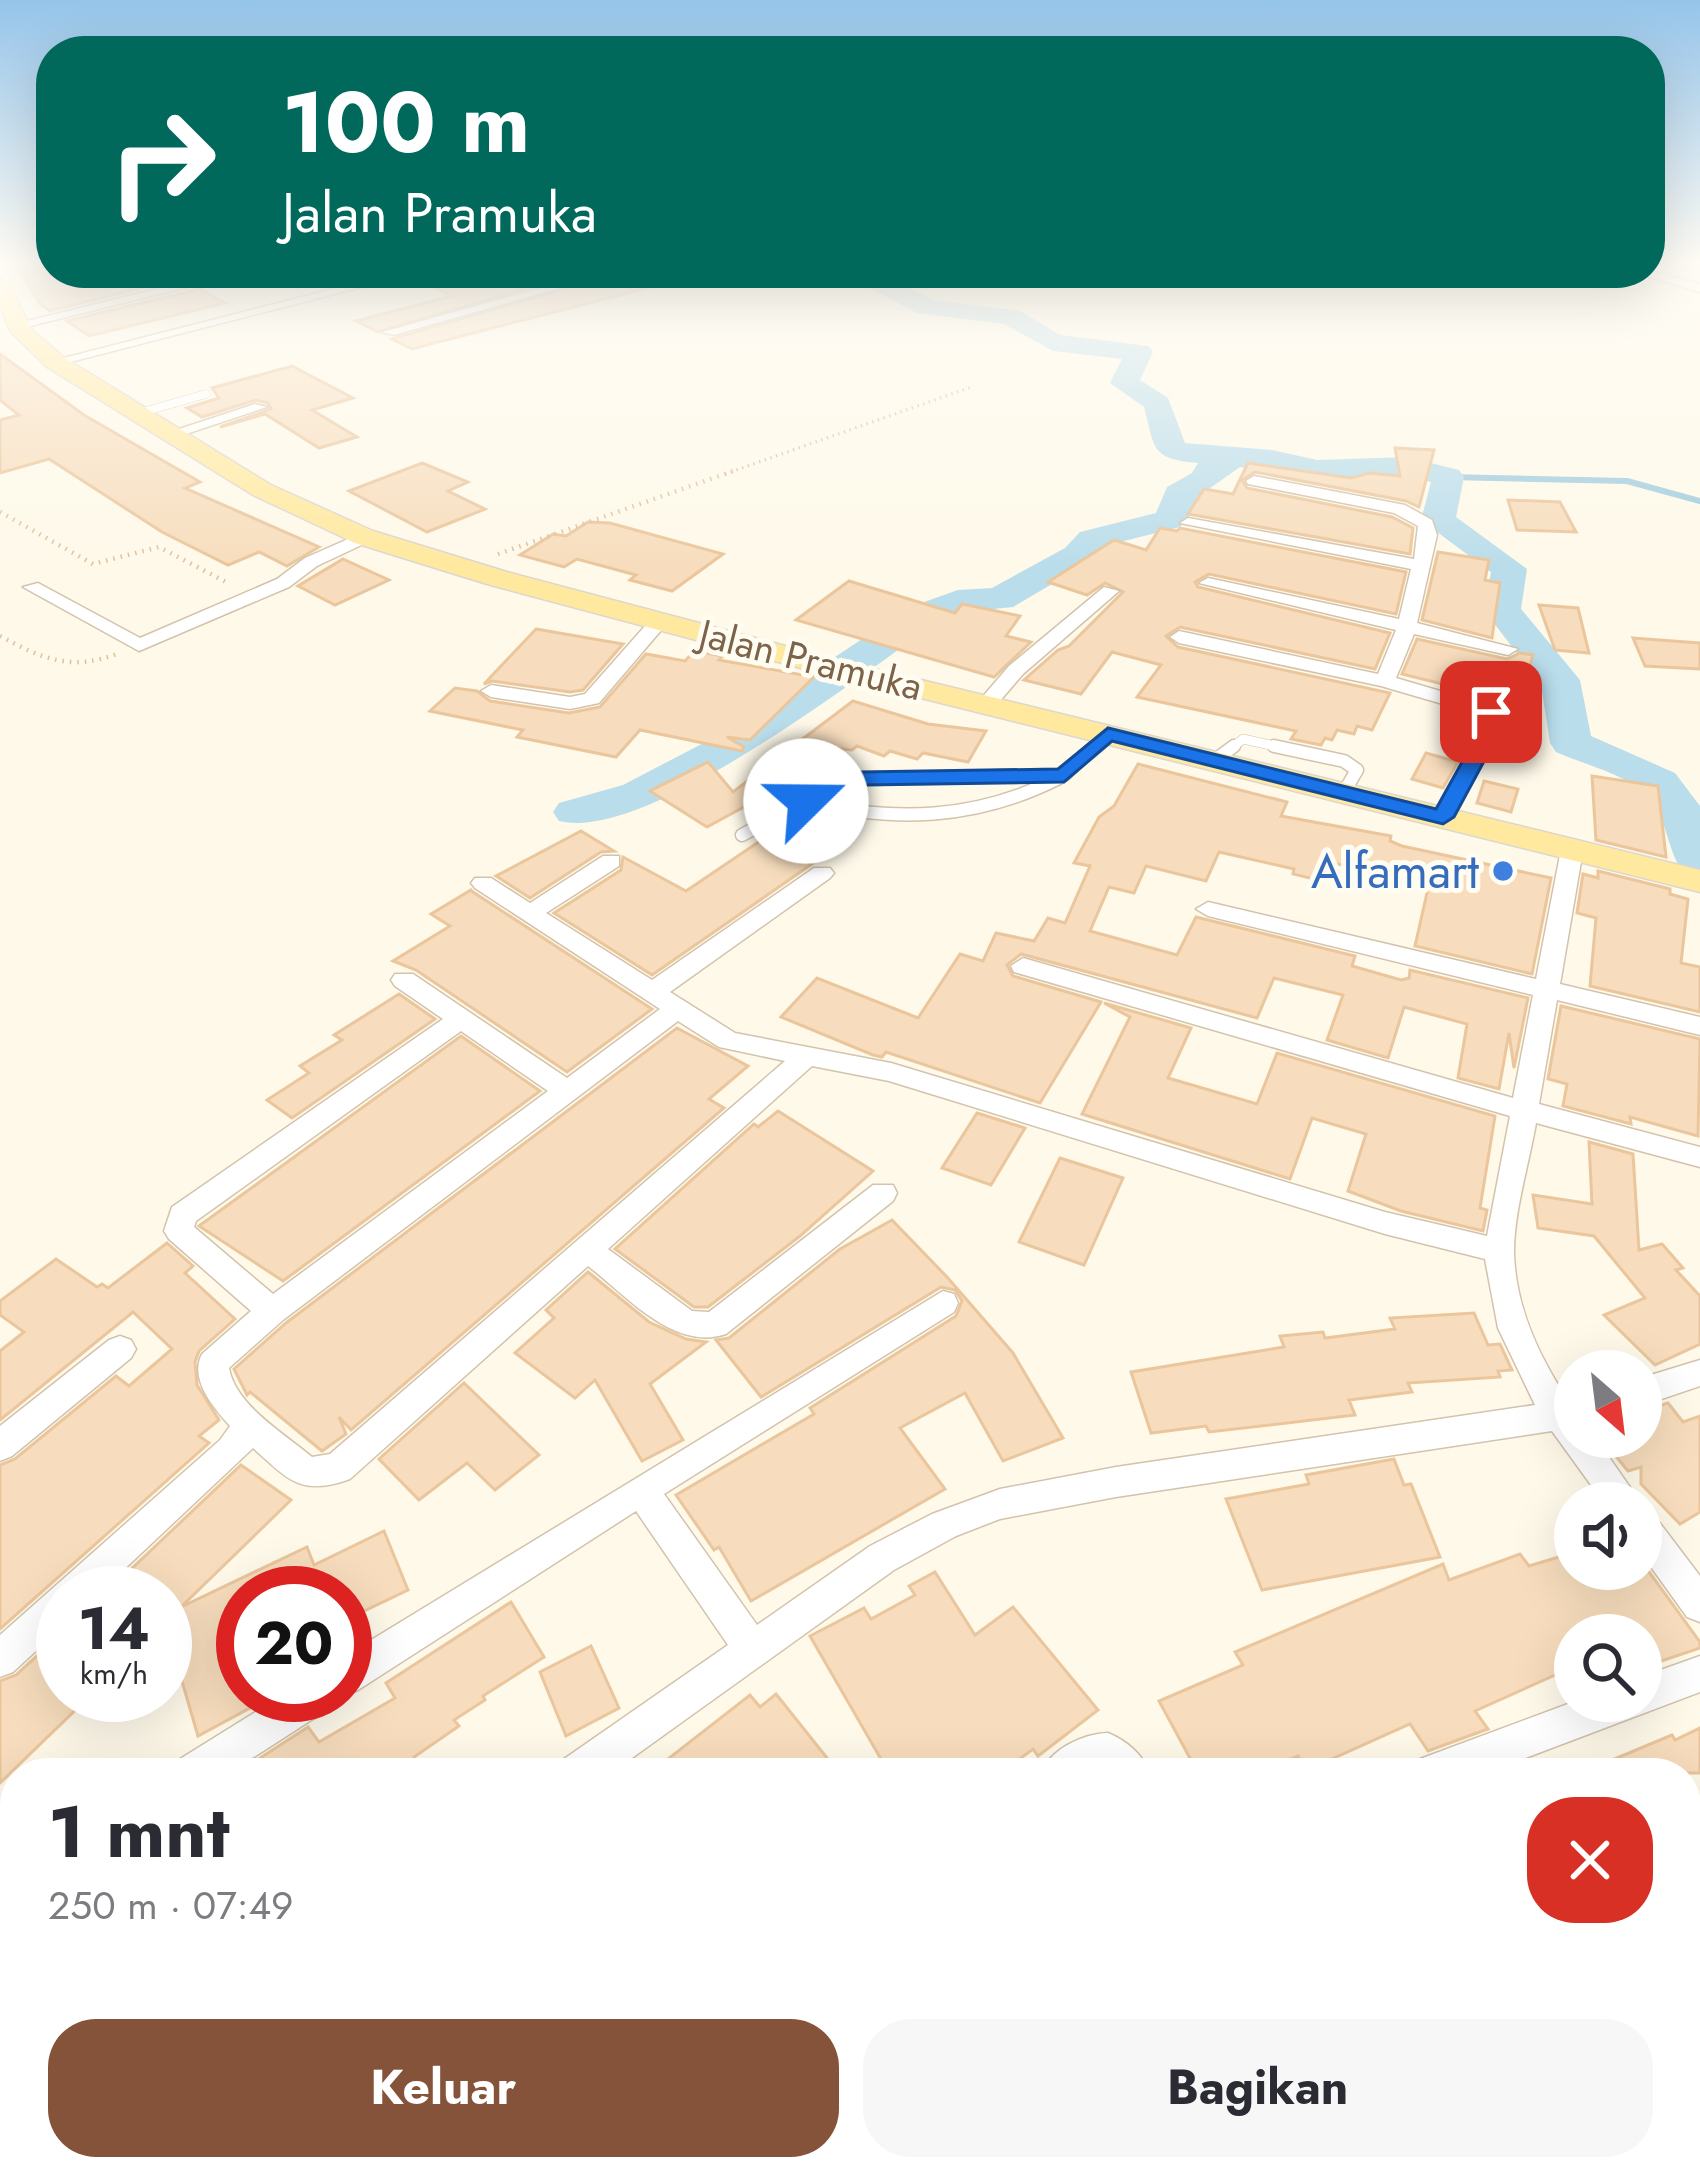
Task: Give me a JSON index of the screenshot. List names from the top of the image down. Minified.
{"streets":{"main road":["Jalan Pramuka"]},"places":["Alfamart"],"north":"bottom right","page":{"turn":["100 m","Jalan Pramuka"],"speed":"14 km/h","limit":"20","heading":["1 mnt","250 m · 07:49"],"buttons":["Keluar","Bagikan"]}}
